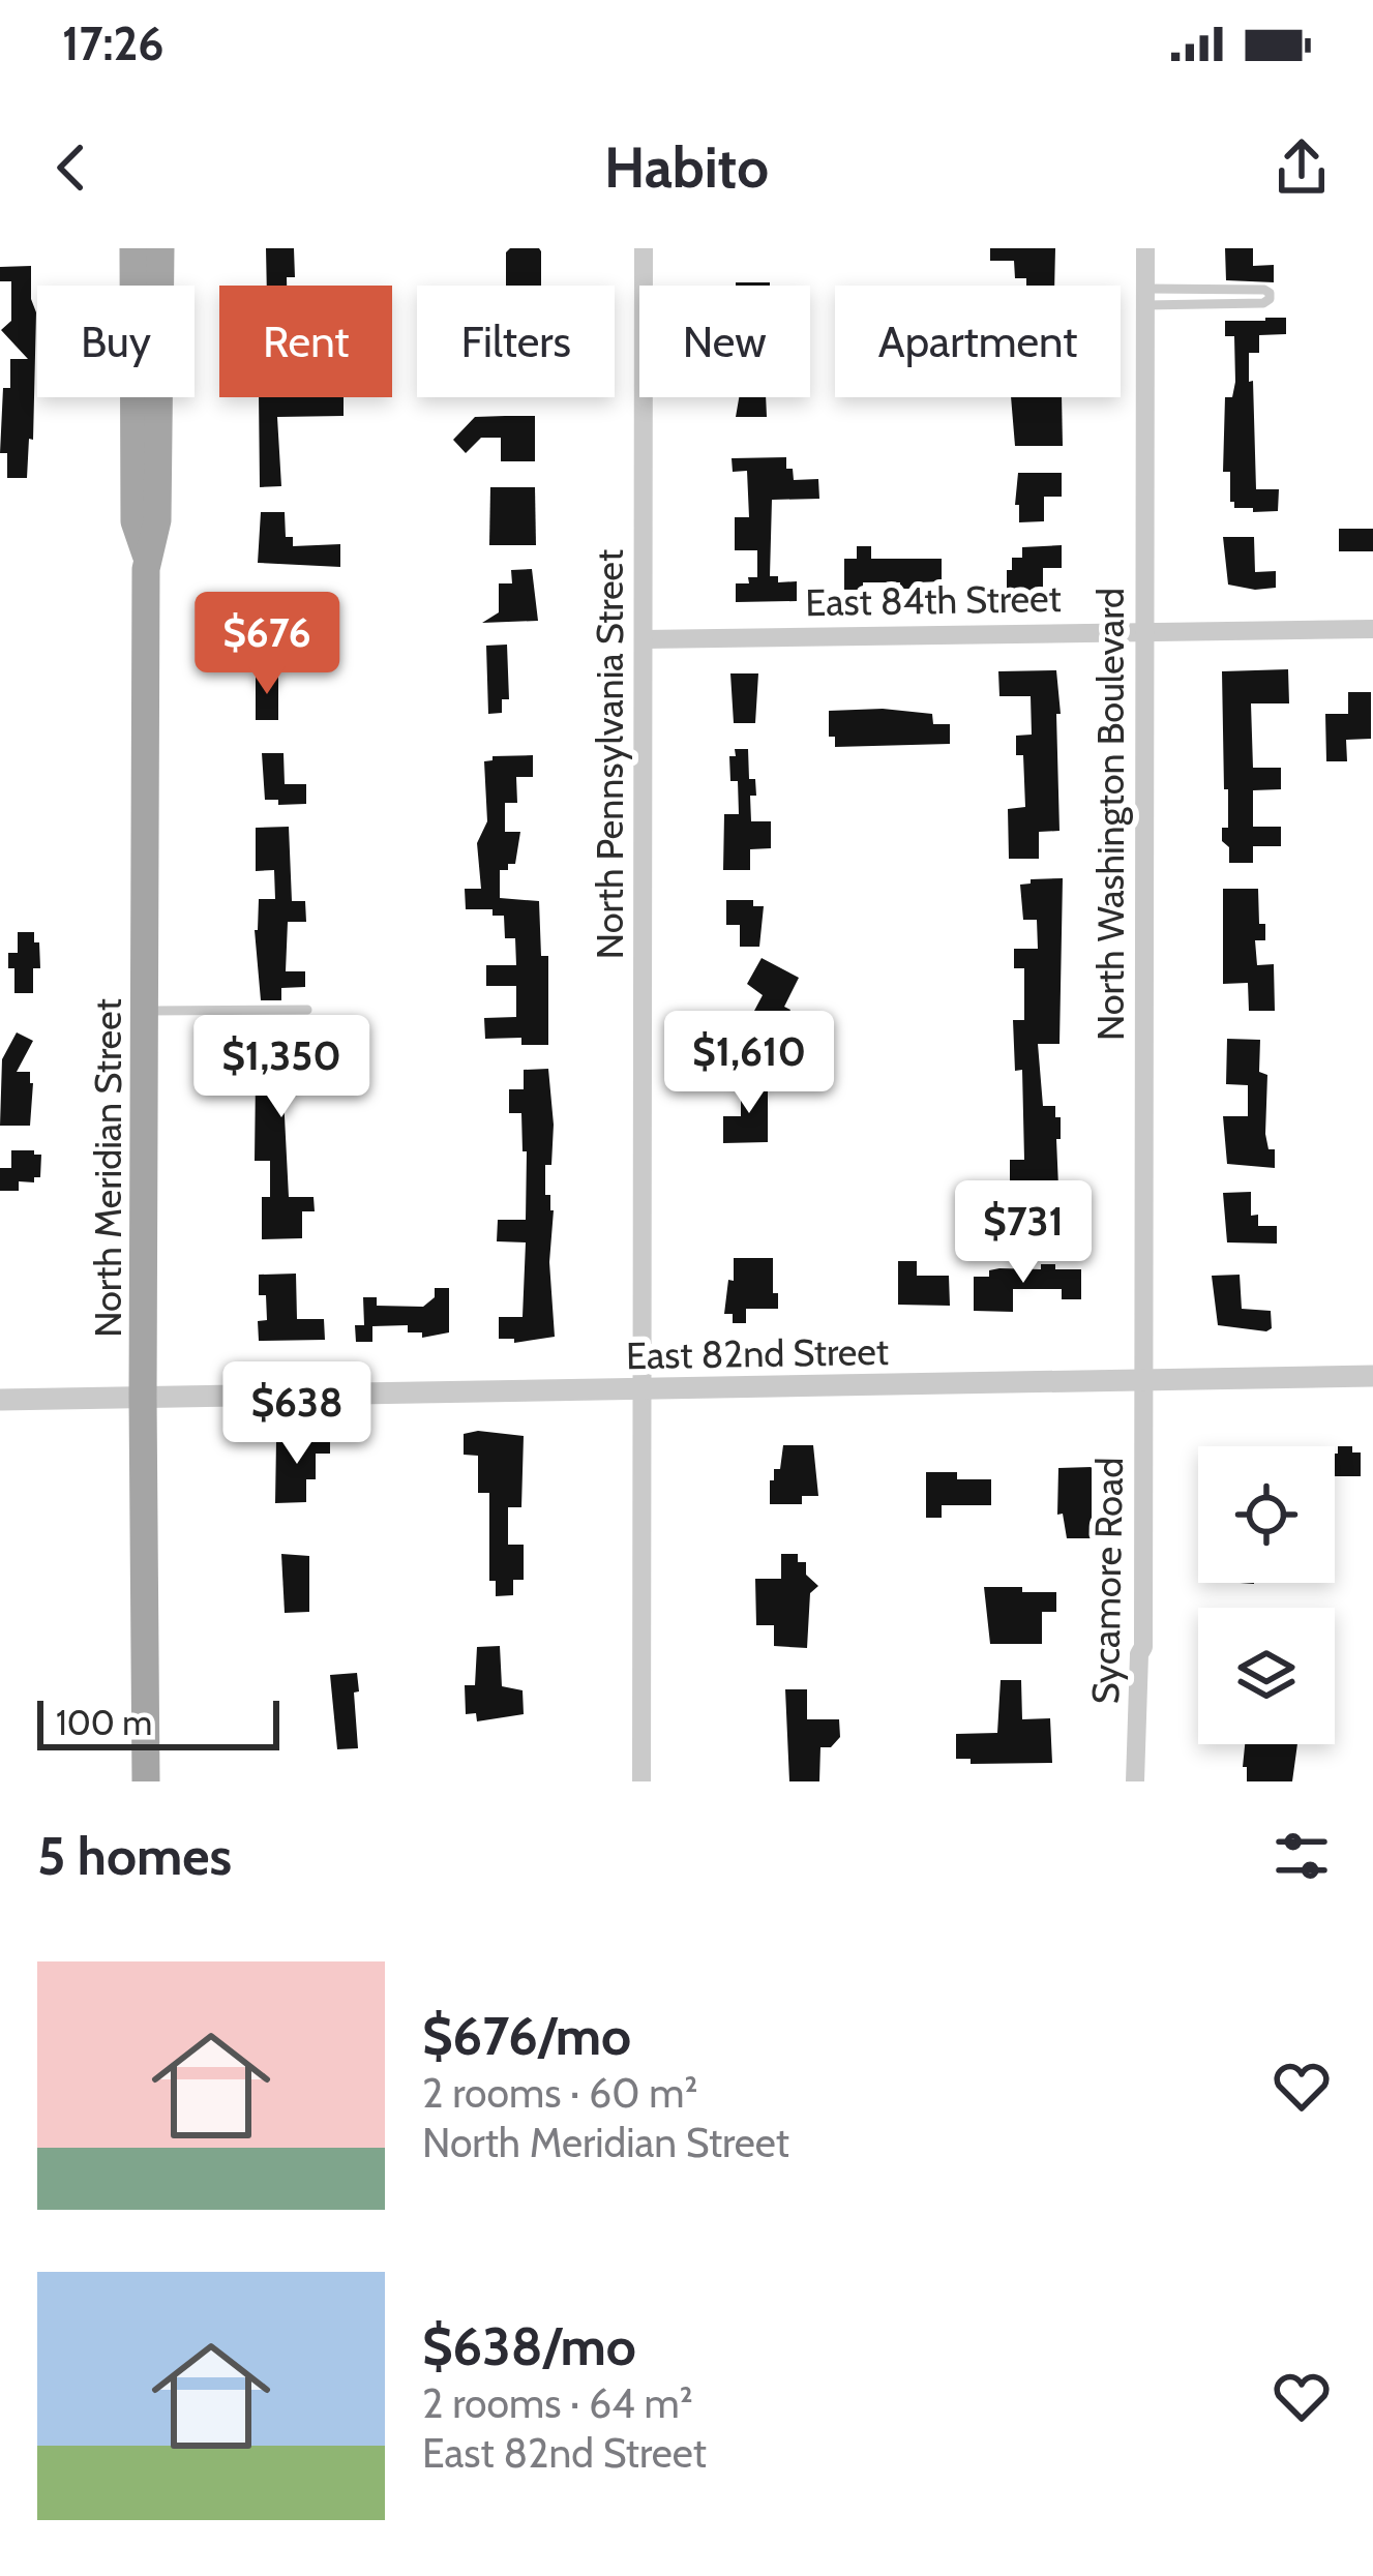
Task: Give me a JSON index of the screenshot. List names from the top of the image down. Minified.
{"streets":{"main road":["North Meridian Street"],"street":["East 84th Street","North Pennsylvania Street","North Washington Boulevard","East 82nd Street","Sycamore Road"]},"crossings":[["East 84th Street","North Pennsylvania Street"],["East 84th Street","North Washington Boulevard"],["North Pennsylvania Street","East 82nd Street"],["North Washington Boulevard","East 82nd Street"],["North Washington Boulevard","Sycamore Road"],["North Meridian Street","East 82nd Street"],["East 82nd Street","Sycamore Road"]],"scale_bar":"100 m","page":{"status":"17:26","header":"Habito","chip":["Buy","Rent","Filters","New","Apartment"],"price":["$676","$1,610","$1,350","$731","$638"],"scale":"100 m","heading":"5 homes","list":[{"name":"$676/mo","note":"2 rooms · 60 m² · North Meridian Street"},{"name":"$638/mo","note":"2 rooms · 64 m² · East 82nd Street"}]}}
